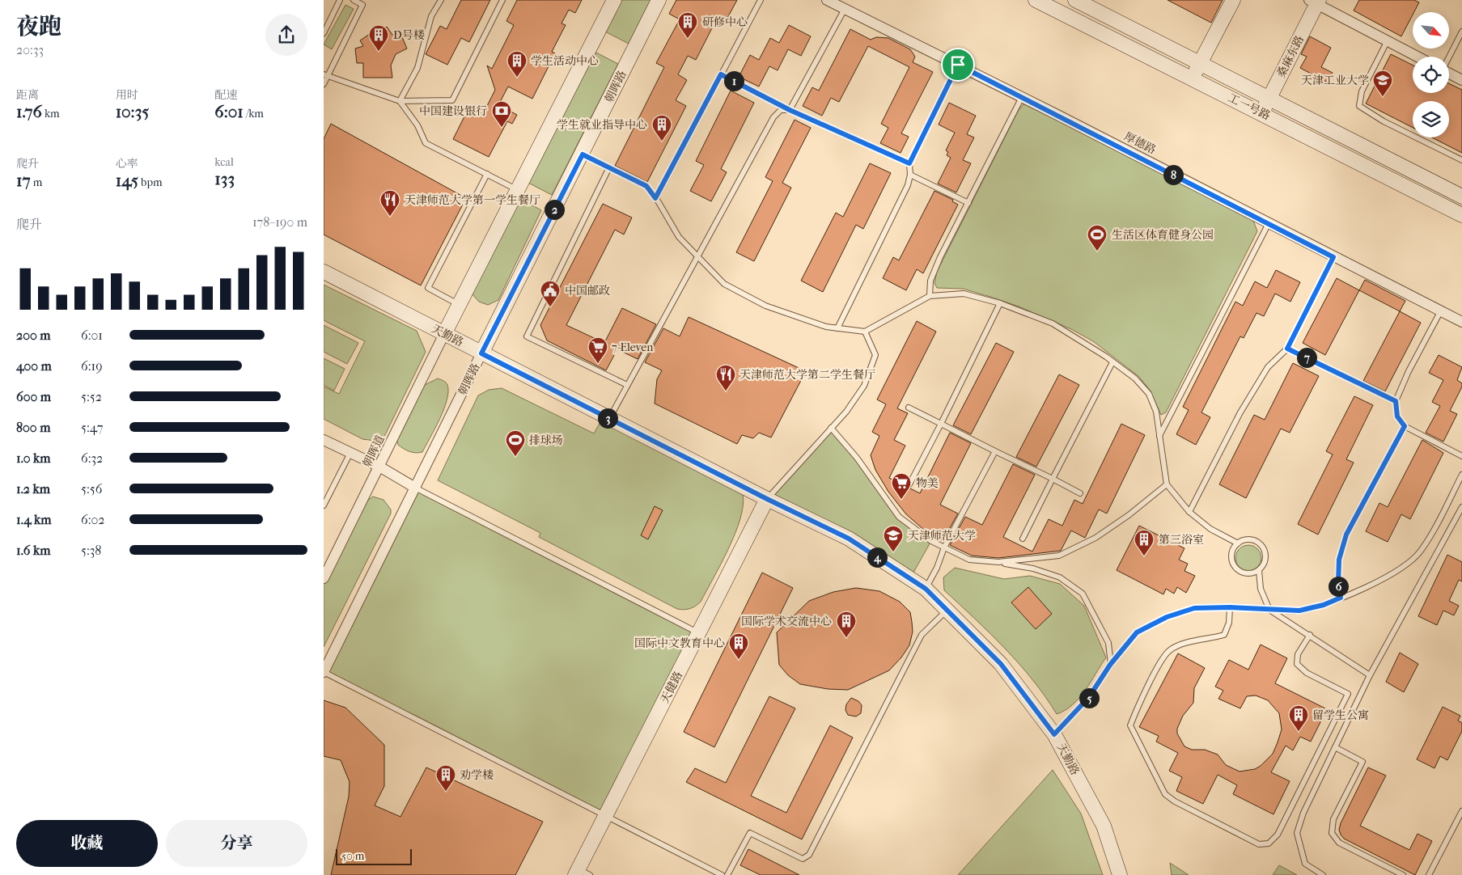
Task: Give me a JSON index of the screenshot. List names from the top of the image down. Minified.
{"streets":{"street":["桑麻东路","朝晖路","工一号路","厚德路","天勤路","朝晖道","天健路"]},"crossings":[["桑麻东路","工一号路"],["朝晖路","天勤路"],["天勤路","朝晖道"],["天勤路","天健路"]],"places":{"building":["研修中心","D号楼","学生活动中心","学生就业指导中心","第三浴室","国际学术交流中心","国际中文教育中心","留学生公寓","劝学楼"],"school or university":["天津工业大学","天津师范大学"],"bank":["中国建设银行"],"restaurant":["天津师范大学第一学生餐厅","天津师范大学第二学生餐厅"],"sports":["生活区体育健身公园","排球场"],"public building":["中国邮政"],"supermarket":["7-Eleven","物美"]},"scale_bar":"50 m","north":"bottom right","page":{"heading":["夜跑","20:33"],"stats":[["距离","1.76 km"],["用时","10:35"],["配速","6:01 /km"],["爬升","17 m"],["心率","145 bpm"],["kcal","133"]],"pins":["1","8","2","7","3","4","6","5"],"chart":["爬升","178–190 m"],"list":[{"name":"200 m","note":"6:01"},{"name":"400 m","note":"6:19"},{"name":"600 m","note":"5:52"},{"name":"800 m","note":"5:47"},{"name":"1.0 km","note":"6:32"},{"name":"1.2 km","note":"5:56"},{"name":"1.4 km","note":"6:02"},{"name":"1.6 km","note":"5:38"}],"buttons":["收藏","分享"],"scale":"50 m"}}
